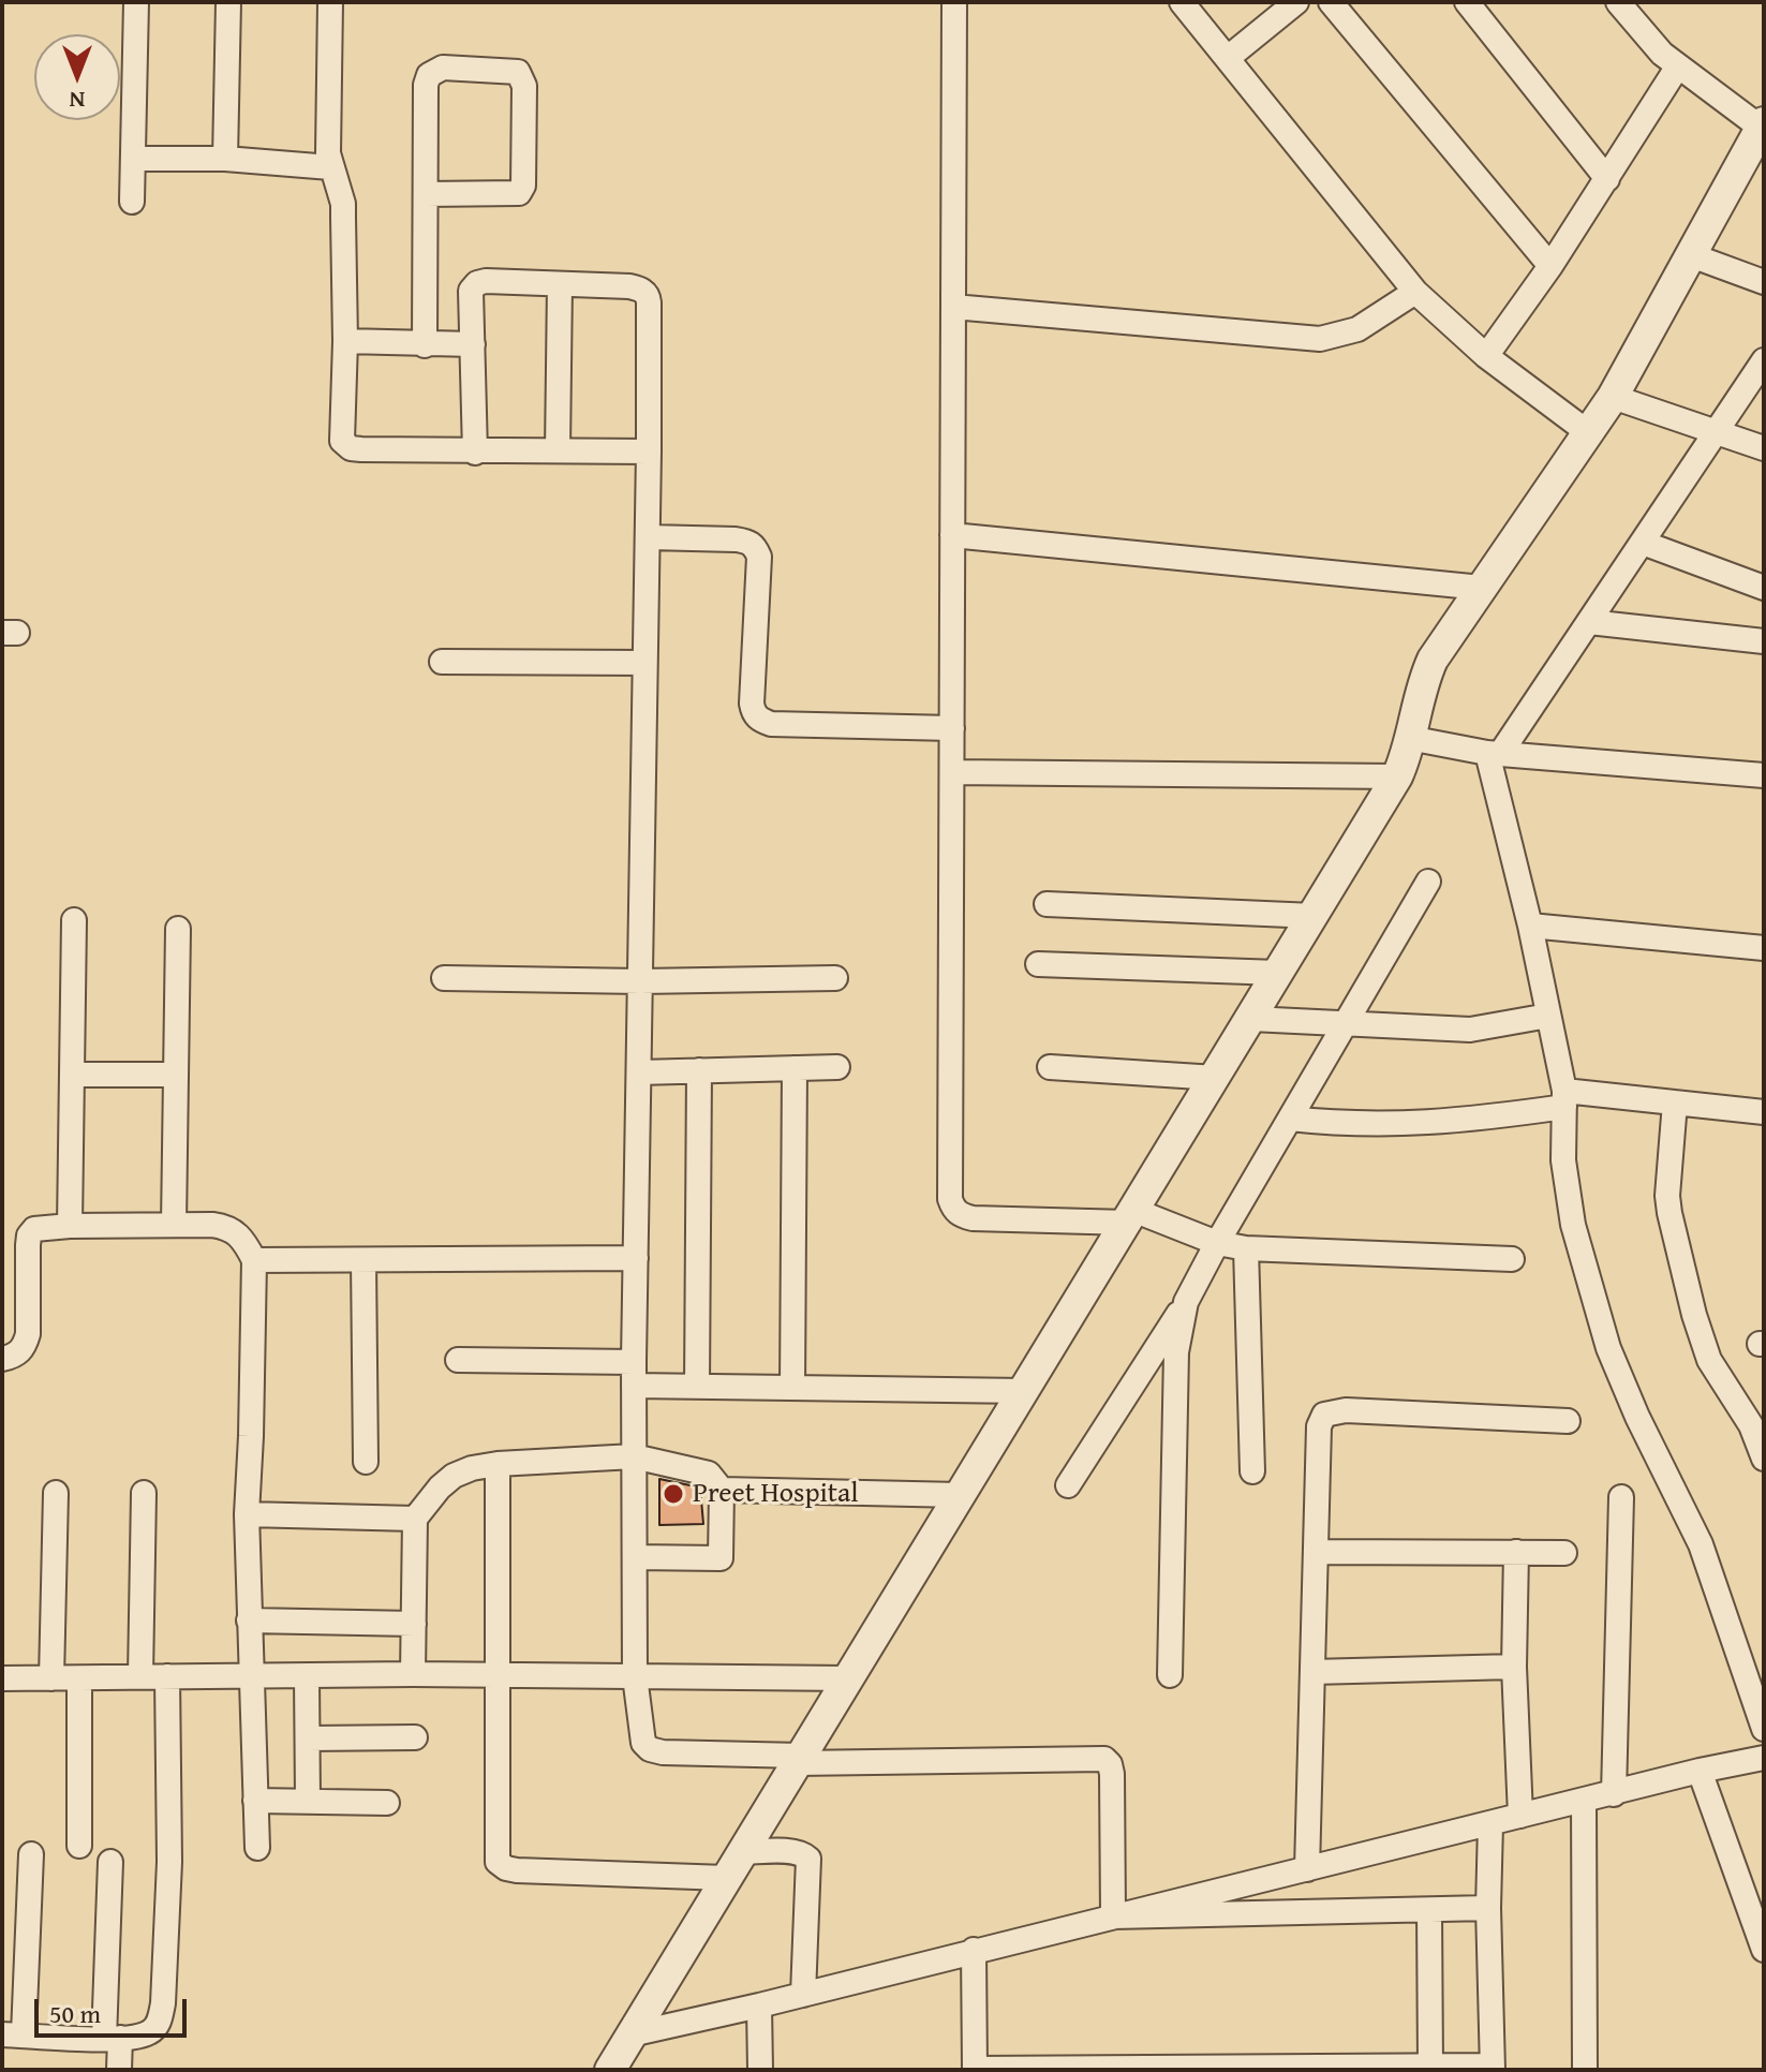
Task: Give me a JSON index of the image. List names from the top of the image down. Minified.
{"places":["Preet Hospital"],"scale_bar":"50 m","north":"bottom"}
